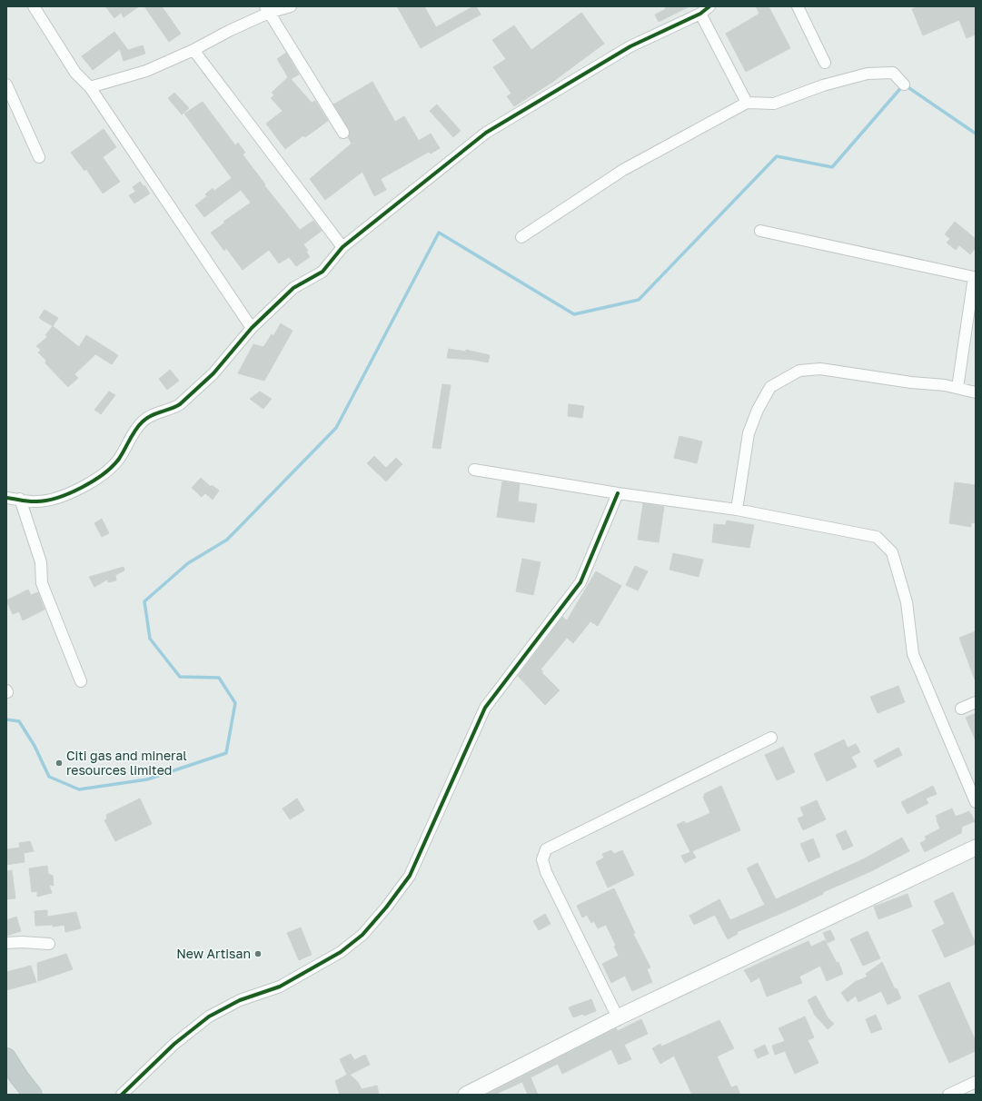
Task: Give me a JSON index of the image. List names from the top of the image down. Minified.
{"places":["Citi gas and mineral resources limited","New Artisan"]}
